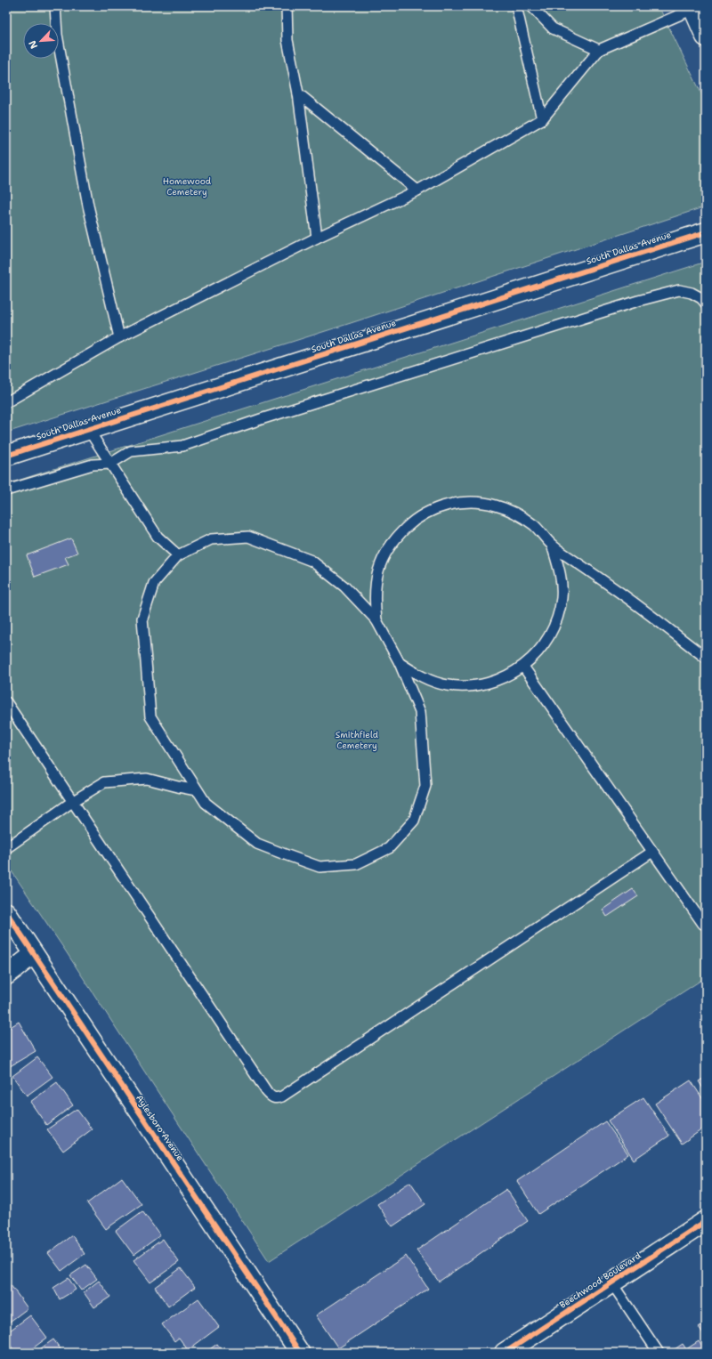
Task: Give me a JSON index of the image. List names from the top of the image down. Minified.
{"streets":{"street":["South Dallas Avenue","Aylesboro Avenue","Beechwood Boulevard"]},"parks":["Homewood Cemetery","Smithfield Cemetery"],"north":"bottom left"}
